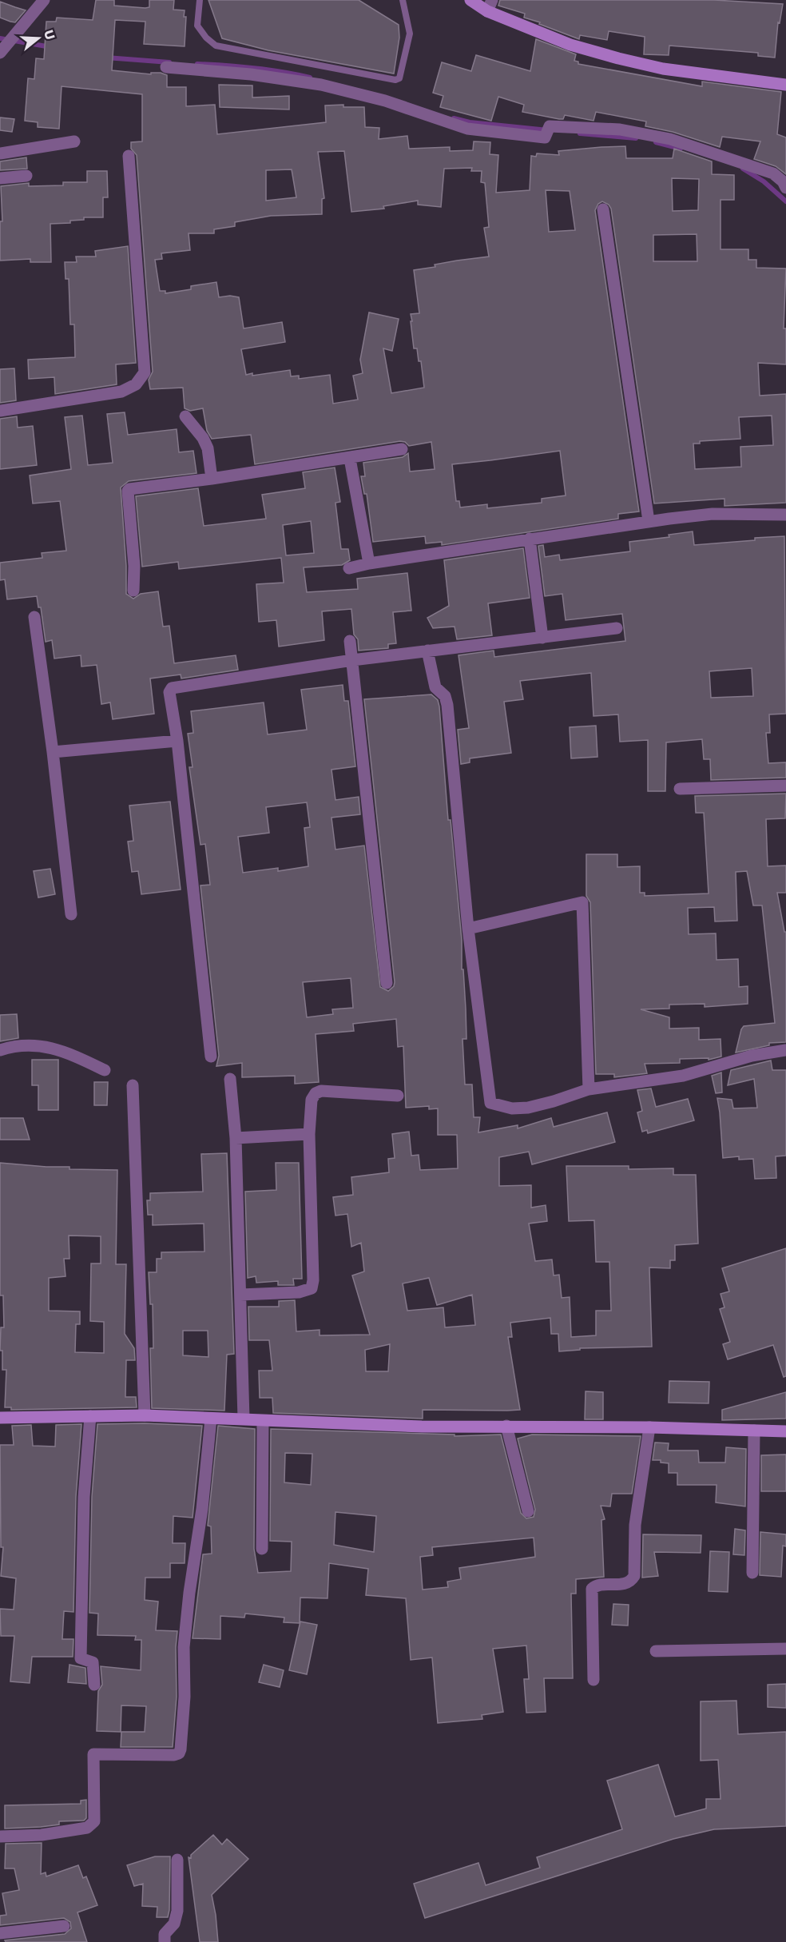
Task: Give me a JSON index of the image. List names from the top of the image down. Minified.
{"north":"right"}
